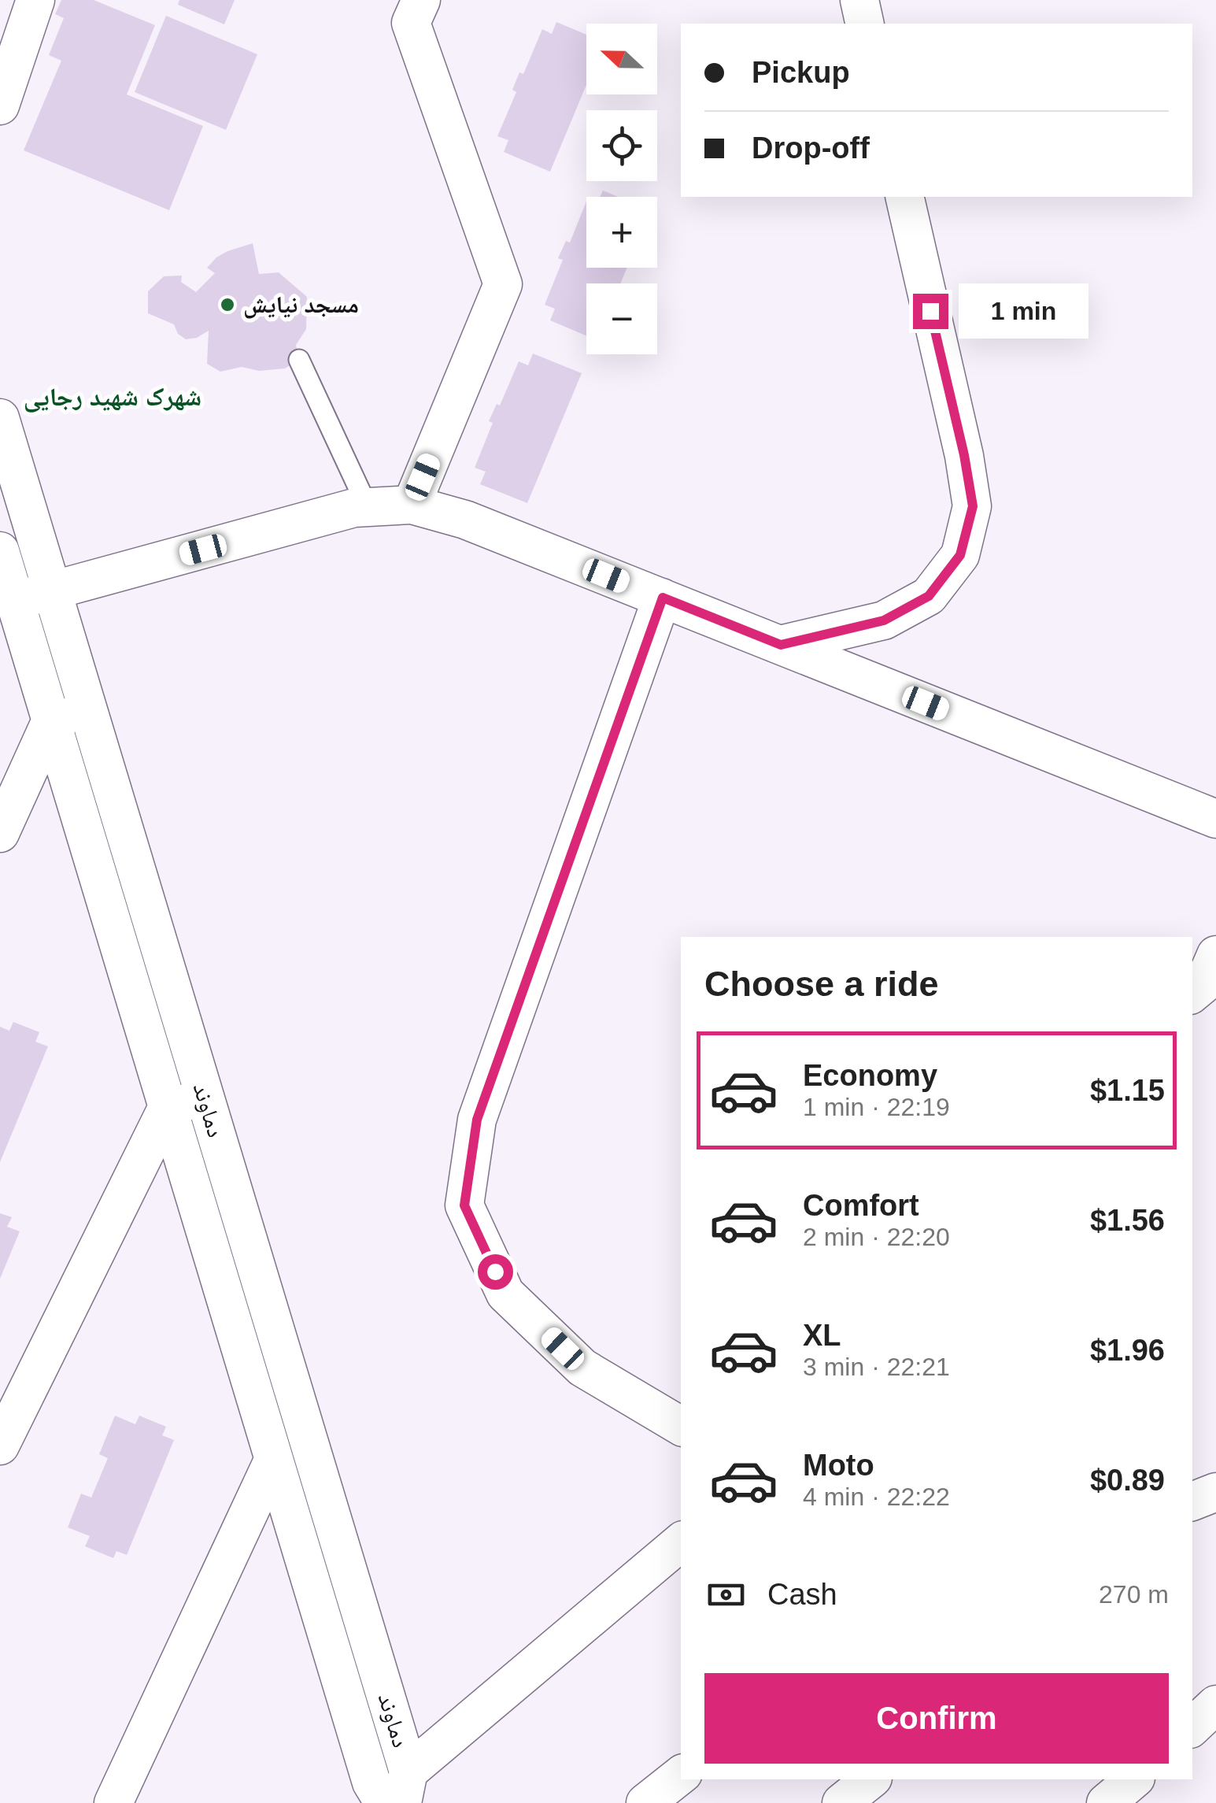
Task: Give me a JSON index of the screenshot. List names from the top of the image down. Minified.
{"streets":{"street":["دماوند"]},"districts":["شهرک شهید رجایی"],"places":["مسجد نیایش"],"north":"left","page":{"map_buttons":["+","−"],"banner":["Pickup","Drop-off"],"bubble":"1 min","heading":"Choose a ride","list":[{"name":"Economy","note":"1 min · 22:19","value":"$1.15"},{"name":"Comfort","note":"2 min · 22:20","value":"$1.56"},{"name":"XL","note":"3 min · 22:21","value":"$1.96"},{"name":"Moto","note":"4 min · 22:22","value":"$0.89"}],"pay":["Cash","270 m"],"buttons":"Confirm"}}
